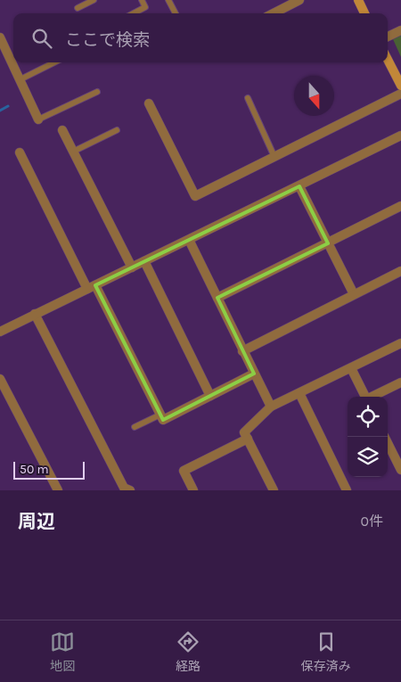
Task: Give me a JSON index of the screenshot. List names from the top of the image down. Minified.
{"scale_bar":"50 m","north":"bottom","page":{"search":"ここで検索","scale":"50 m","heading":["周辺","0件"],"nav":["地図","経路","保存済み"]}}
